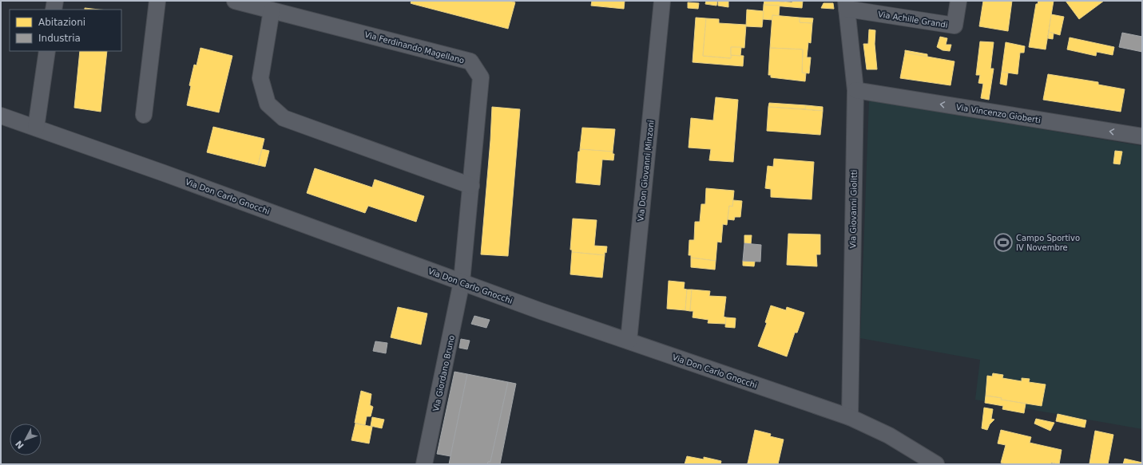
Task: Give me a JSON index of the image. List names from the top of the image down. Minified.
{"streets":{"street":["Via Achille Grandi","Via Ferdinando Magellano","Via Vincenzo Gioberti","Via Don Giovanni Minzoni","Via Don Carlo Gnocchi","Via Giovanni Giolitti","Via Giordano Bruno"]},"crossings":[["Via Achille Grandi","Via Giovanni Giolitti"],["Via Ferdinando Magellano","Via Don Carlo Gnocchi"],["Via Ferdinando Magellano","Via Giordano Bruno"],["Via Vincenzo Gioberti","Via Giovanni Giolitti"],["Via Don Giovanni Minzoni","Via Don Carlo Gnocchi"],["Via Don Carlo Gnocchi","Via Giovanni Giolitti"],["Via Don Carlo Gnocchi","Via Giordano Bruno"]],"one_way":["Via Vincenzo Gioberti"],"places":{"sports":["Campo Sportivo IV Novembre"]},"legend":["Abitazioni","Industria"],"north":"bottom left"}
